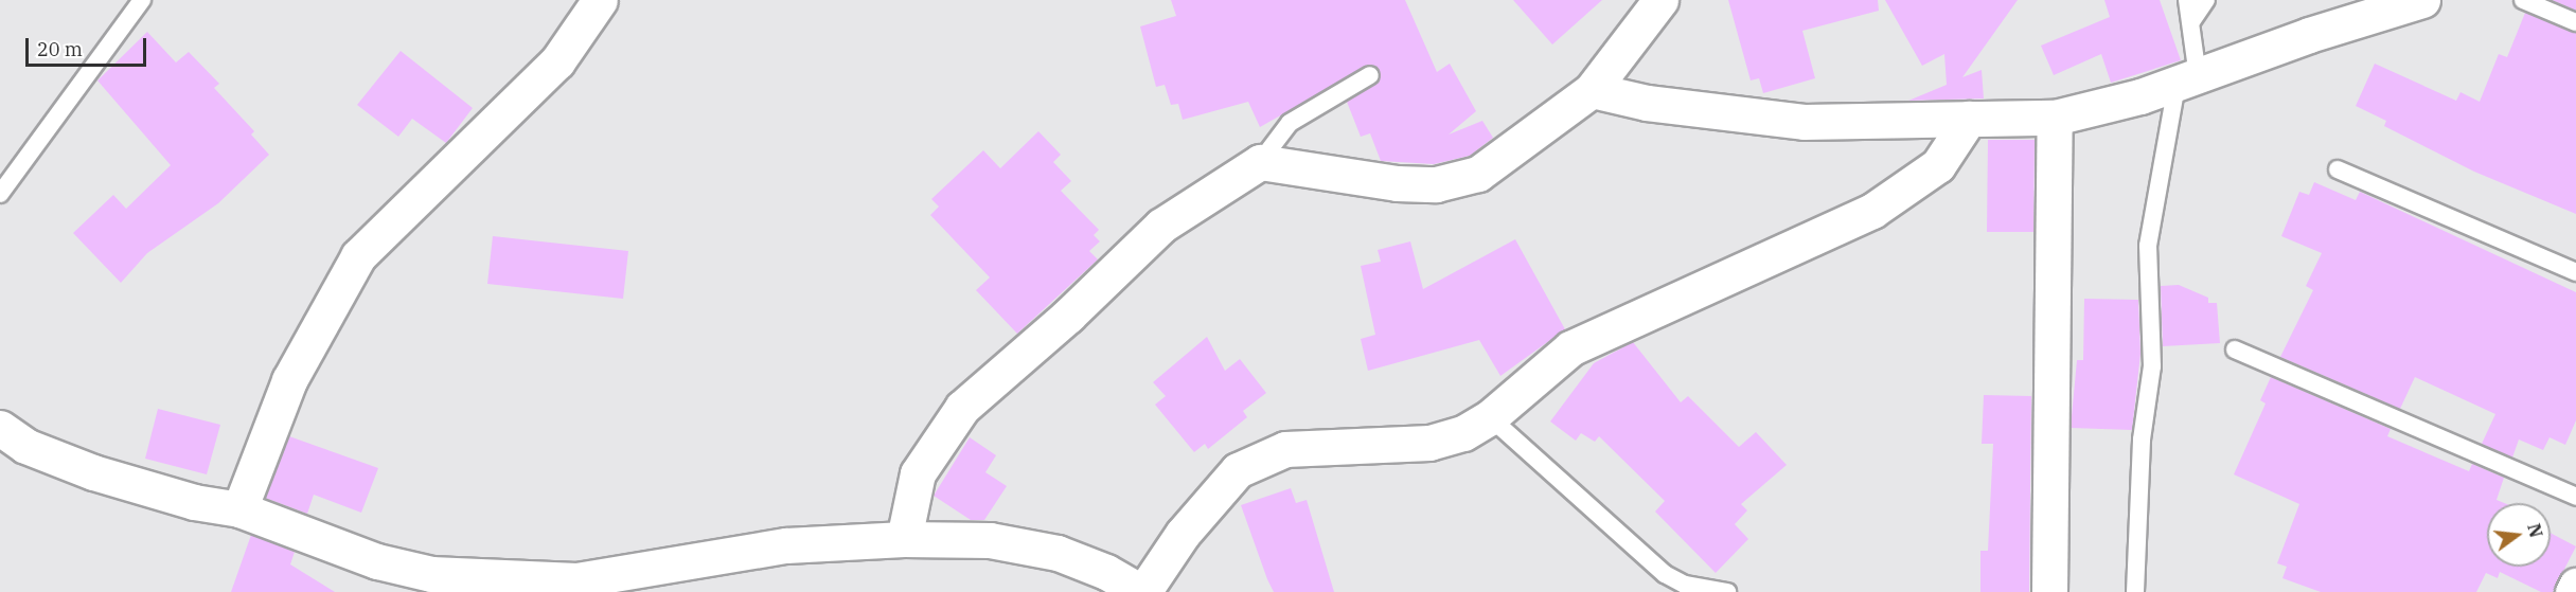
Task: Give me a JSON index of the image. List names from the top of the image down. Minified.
{"scale_bar":"20 m","north":"right"}
